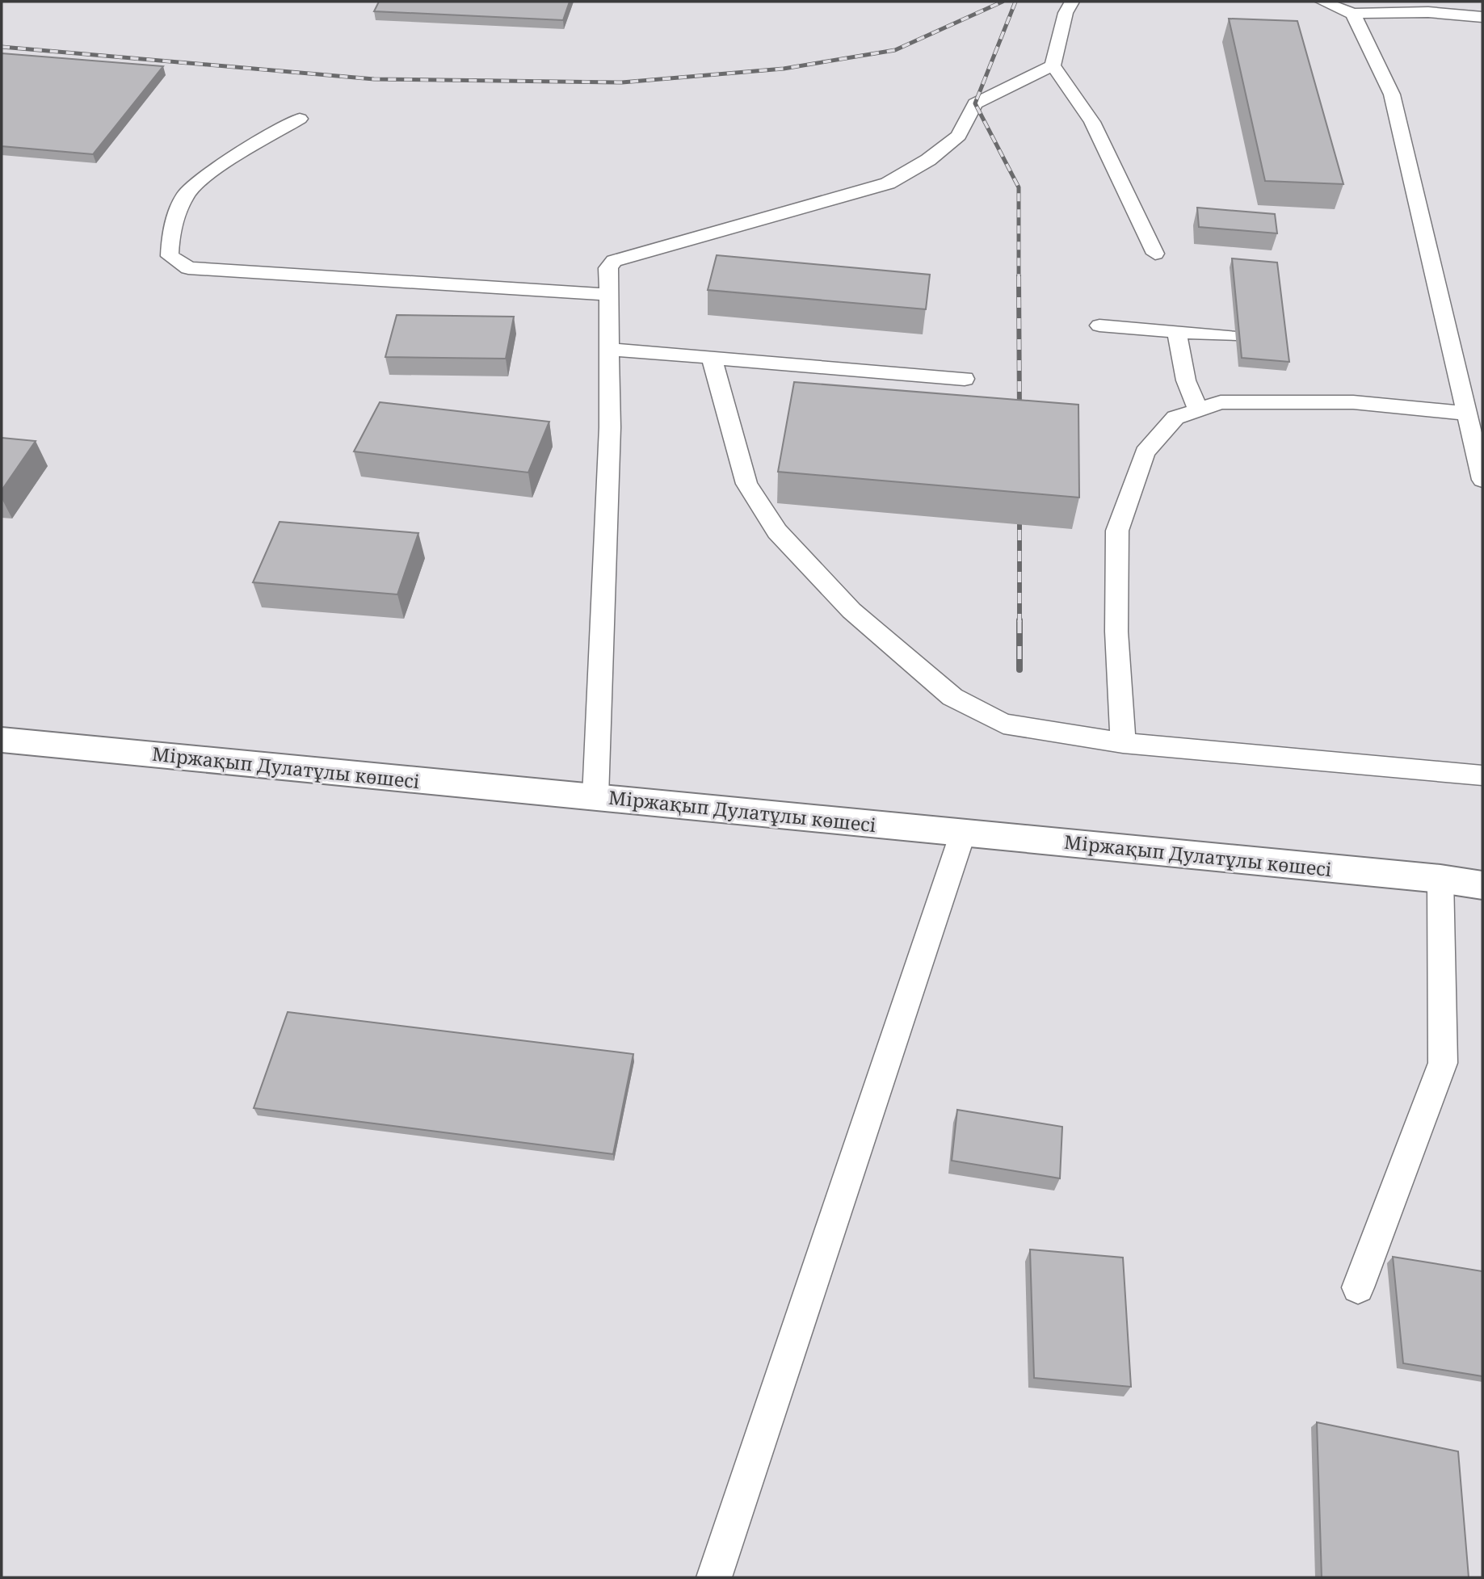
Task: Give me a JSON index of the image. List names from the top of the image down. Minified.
{"streets":{"street":["Міржақып Дулатұлы көшесі"]}}
